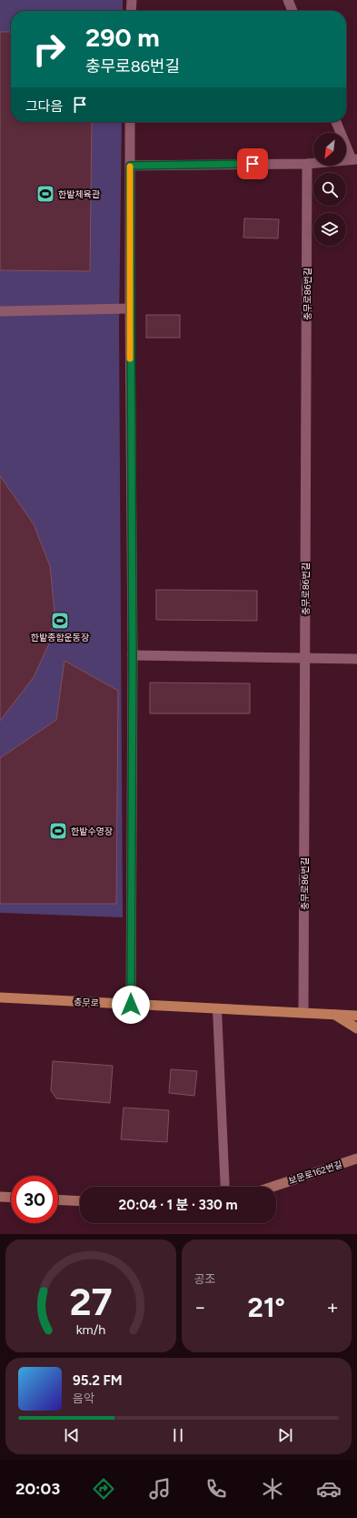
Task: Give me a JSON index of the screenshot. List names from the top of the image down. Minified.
{"streets":{"main road":["충무로","보문로162번길"],"street":["충무로86번길"]},"crossings":[["충무로86번길","충무로"]],"places":{"sports":["한밭체육관","한밭종합운동장","한밭수영장"]},"north":"bottom left","page":{"turn":["290 m","충무로86번길"],"then":"그다음","limit":"30","trip":"20:04 · 1 분 · 330 m","tile":"공조","heat":["−","21°","+"],"song":["95.2 FM","음악"],"tabs":"20:03","gauge":["27","km/h"]}}
